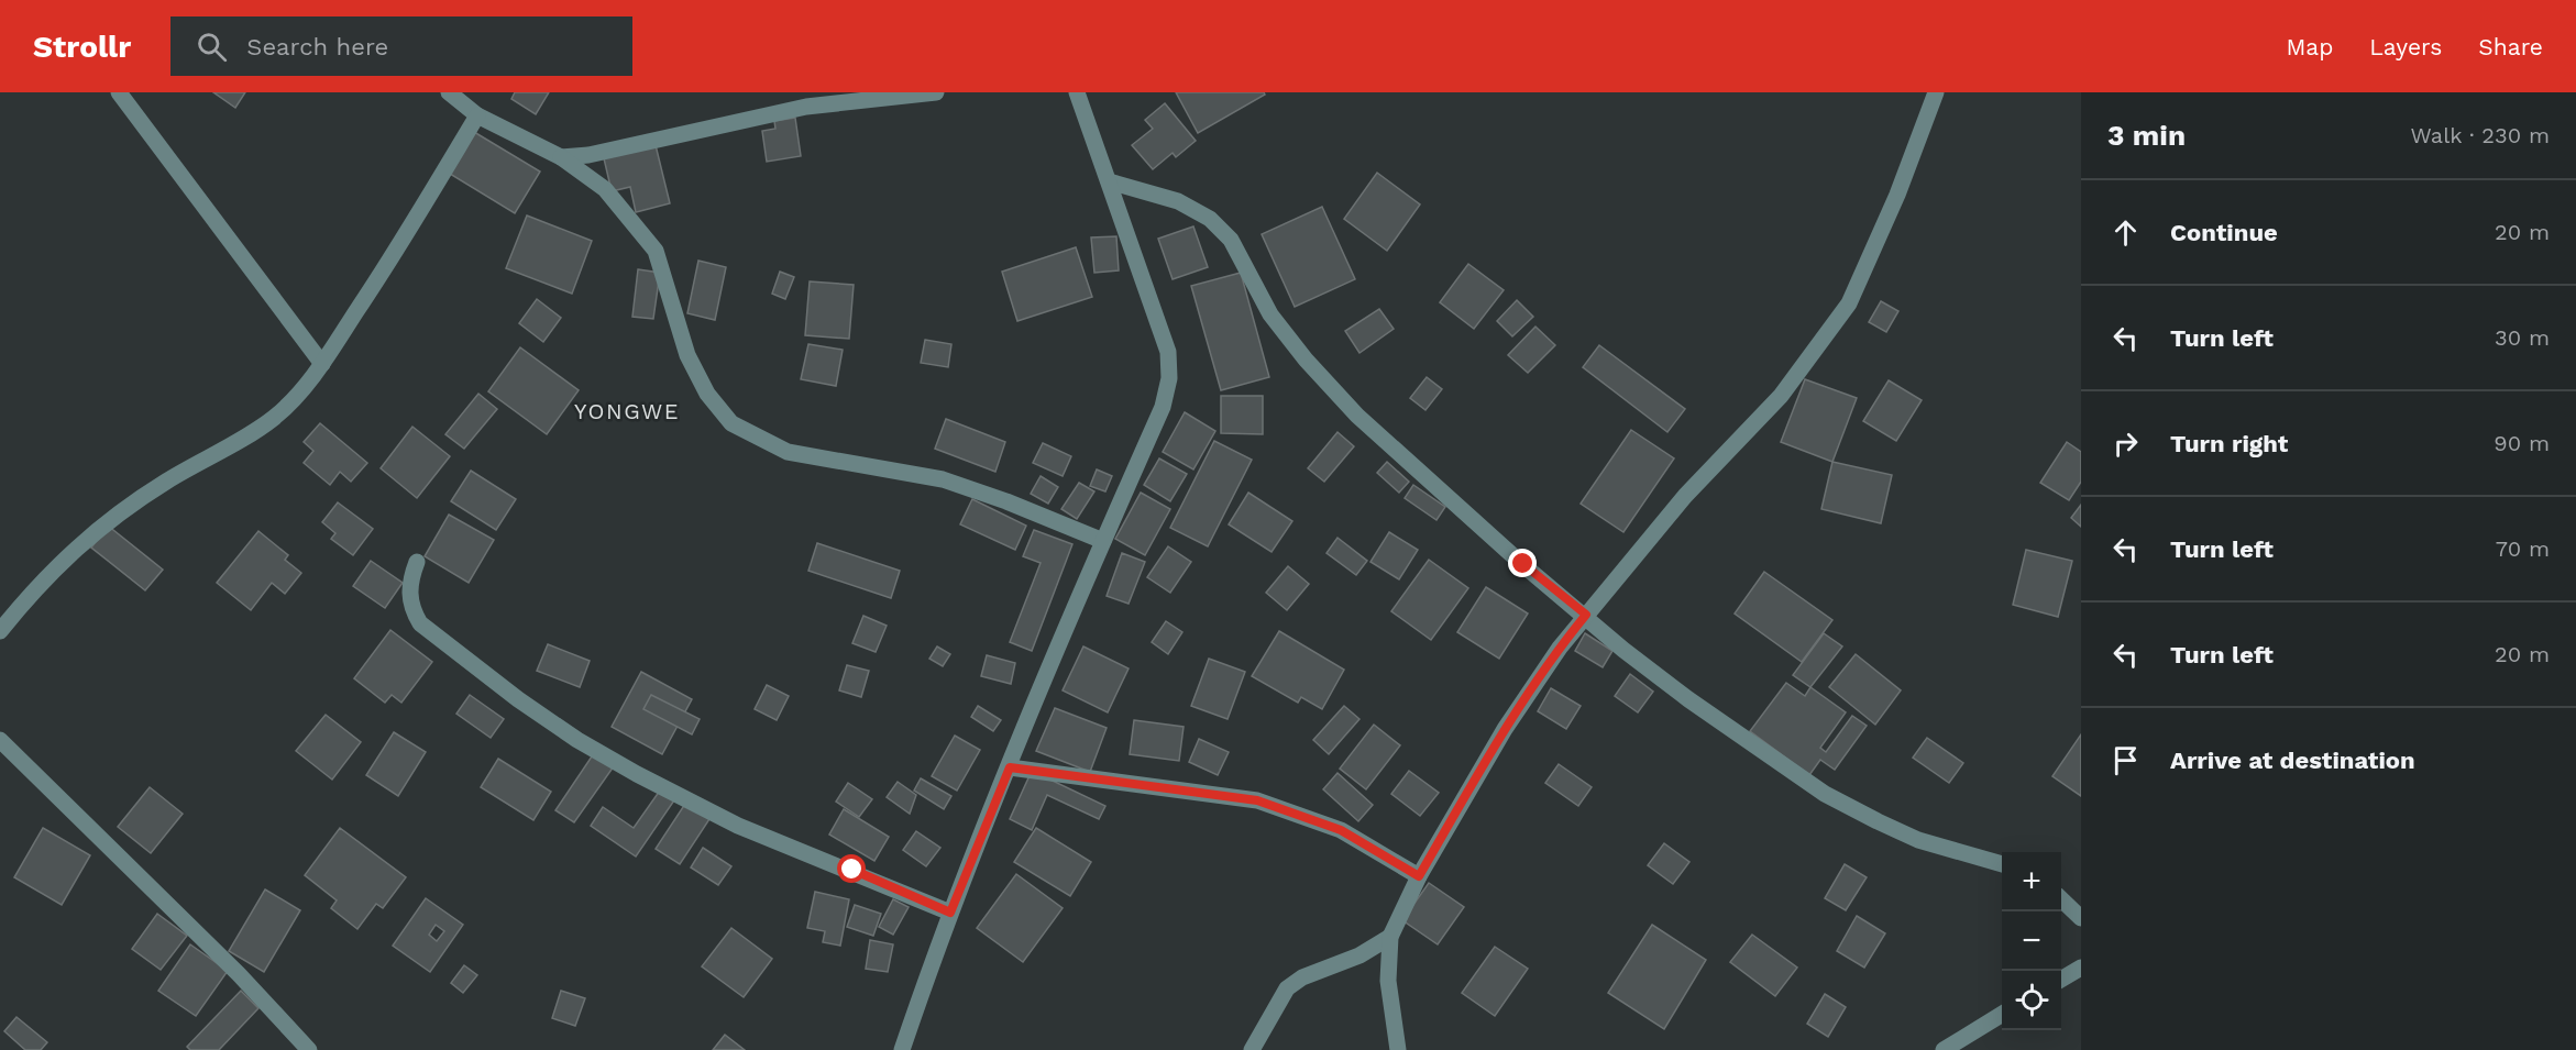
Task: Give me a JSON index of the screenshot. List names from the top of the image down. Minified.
{"districts":["YONGWE"],"page":{"header":"Strollr","search":"Search here","nav":["Map","Layers","Share"],"heading":["3 min","Walk · 230 m"],"list":[["Continue","20 m"],["Turn left","30 m"],["Turn right","90 m"],["Turn left","70 m"],["Turn left","20 m"],"Arrive at destination"],"map_buttons":["+","−"]}}
